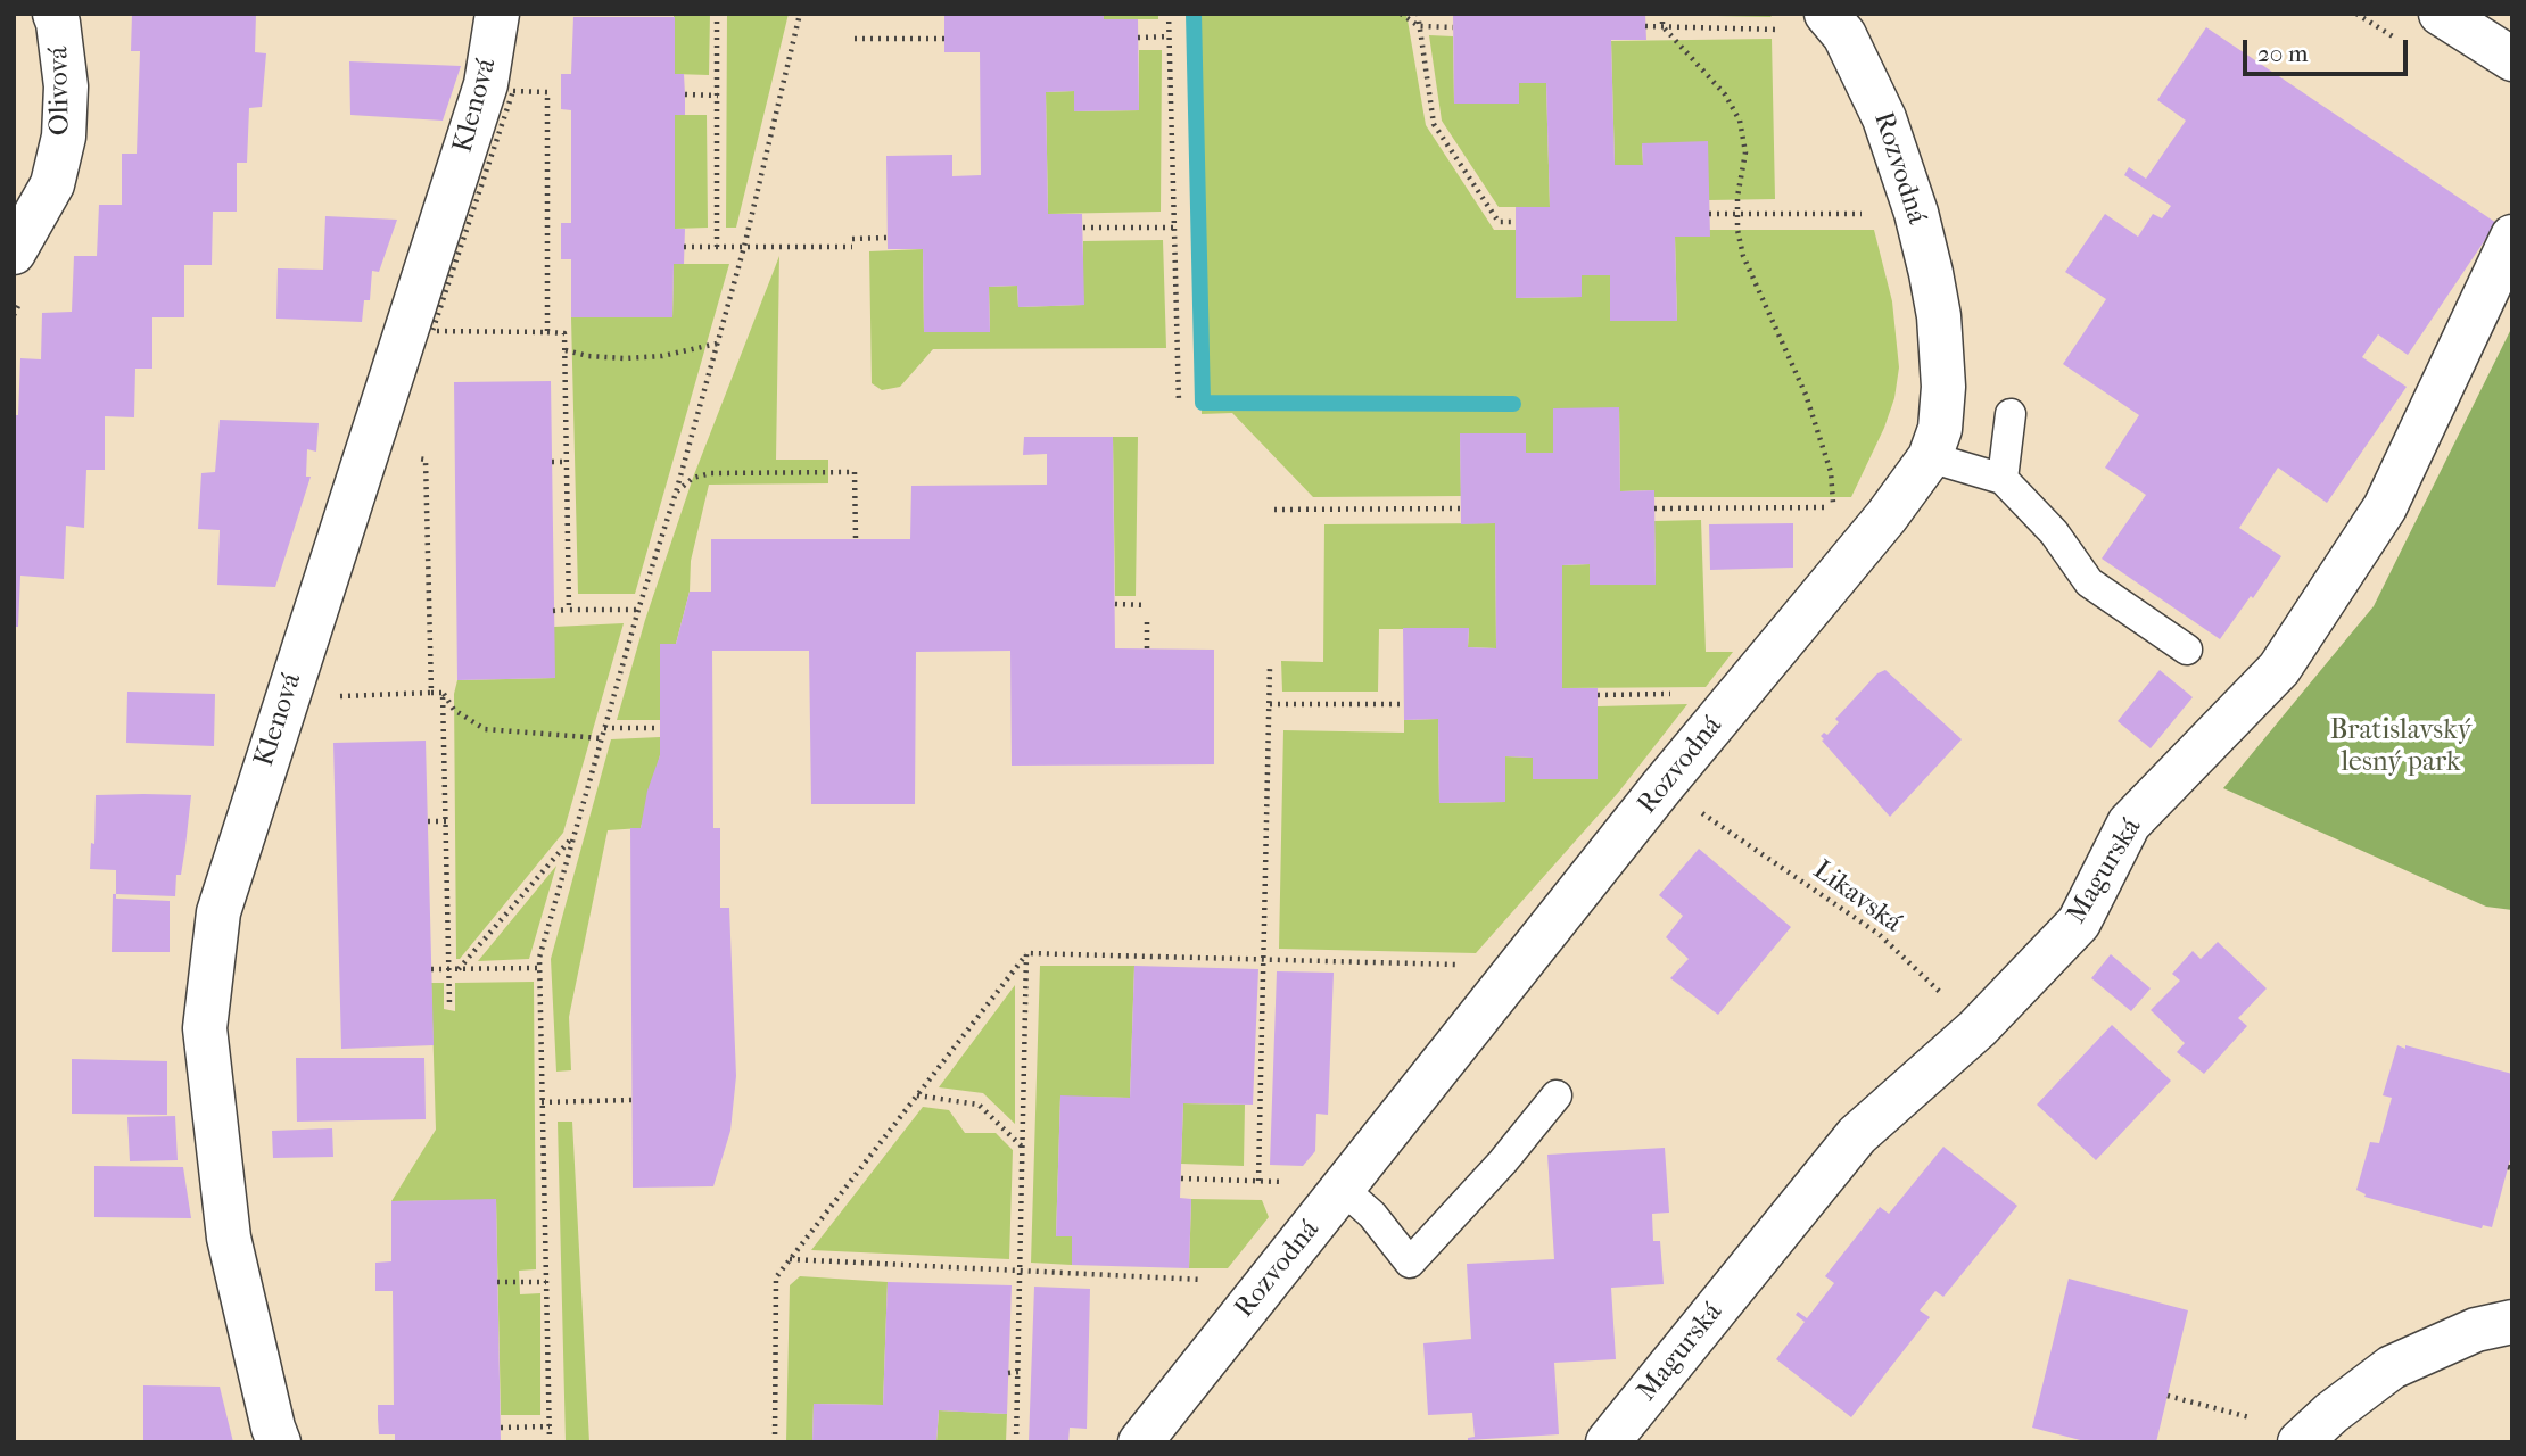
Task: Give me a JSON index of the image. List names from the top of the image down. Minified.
{"streets":{"street":["Olivová","Klenová","Rozvodná","Magurská"],"path":["Likavská"]},"crossings":[["Magurská","Likavská"]],"parks":["Bratislavský lesný park"],"scale_bar":"20 m"}
